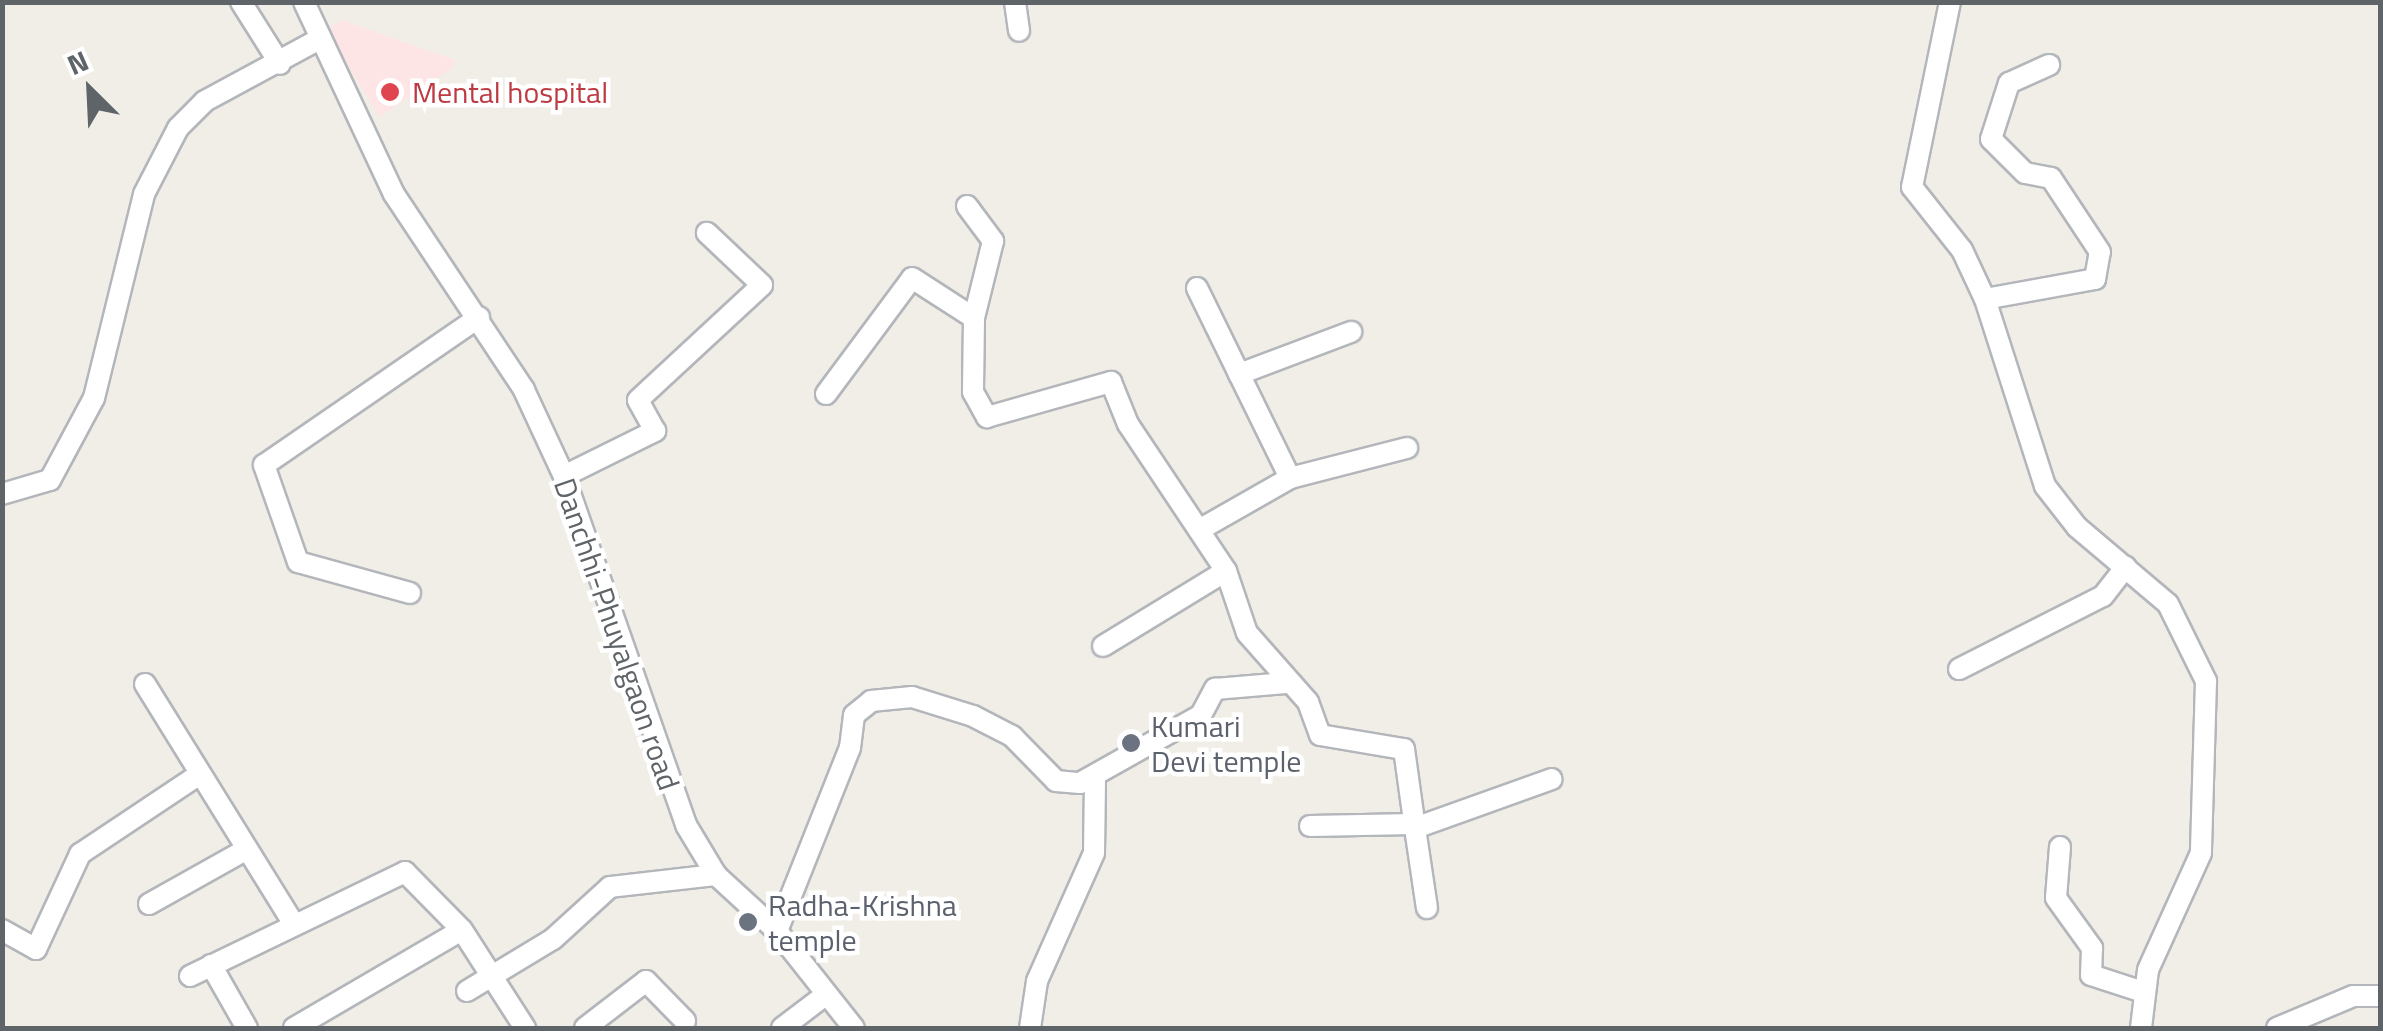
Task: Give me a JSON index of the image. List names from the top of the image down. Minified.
{"streets":{"street":["Danchhi-Phuyalgaon road"]},"places":["Mental hospital","Kumari Devi temple","Radha-Krishna temple"],"north":"top left"}
